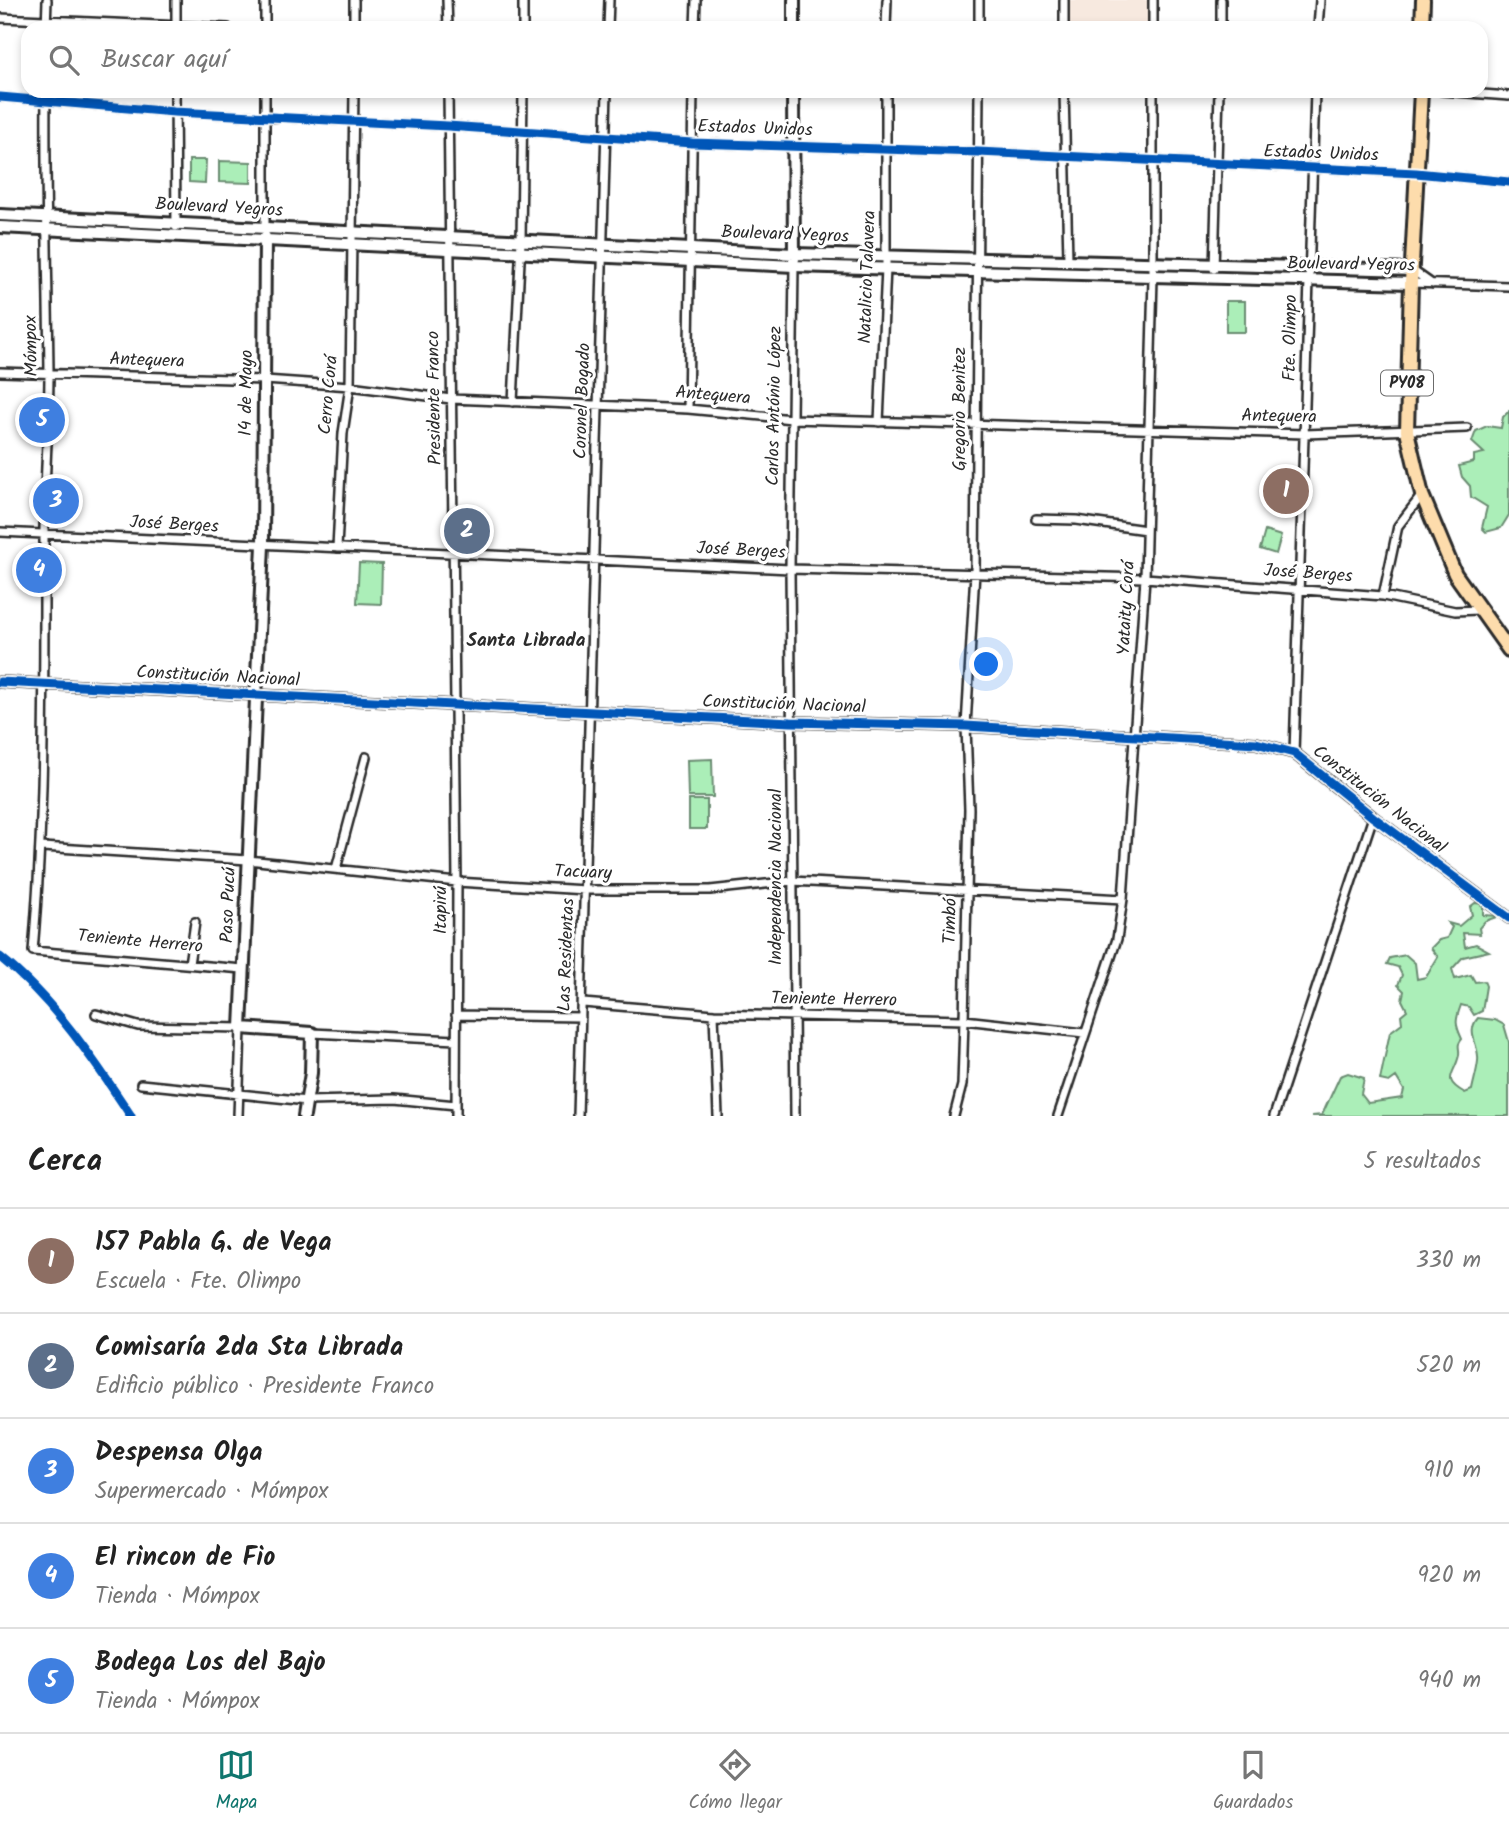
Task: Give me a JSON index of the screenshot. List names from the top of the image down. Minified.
{"streets":{"highway":["PY08"],"main road":["Boulevard Yegros","14 de Mayo","Carlos António López","Paso Pucú"],"street":["Estados Unidos","Natalicio Talavera","Fte. Olimpo","Mómpox","Antequera","Cerro Corá","Presidente Franco","Coronel Bogado","Gregorio Benitez","José Berges","Yataity Corá","Constitución Nacional","Tacuary","Independencia Nacional","Itapirú","Timbó","Teniente Herrero","Las Residentas"]},"crossings":[["Estados Unidos","Natalicio Talavera"],["Estados Unidos","Fte. Olimpo"],["Estados Unidos","Mómpox"],["Estados Unidos","PY08"],["Estados Unidos","14 de Mayo"],["Estados Unidos","Cerro Corá"],["Estados Unidos","Presidente Franco"],["Estados Unidos","Coronel Bogado"],["Estados Unidos","Carlos António López"],["Estados Unidos","Gregorio Benitez"],["Estados Unidos","Yataity Corá"],["Boulevard Yegros","Natalicio Talavera"],["Boulevard Yegros","Fte. Olimpo"],["Boulevard Yegros","Mómpox"],["Boulevard Yegros","PY08"],["Boulevard Yegros","14 de Mayo"],["Boulevard Yegros","Cerro Corá"],["Boulevard Yegros","Presidente Franco"],["Boulevard Yegros","Coronel Bogado"],["Boulevard Yegros","Carlos António López"],["Boulevard Yegros","Gregorio Benitez"],["Boulevard Yegros","Yataity Corá"],["Natalicio Talavera","Antequera"],["Fte. Olimpo","Antequera"],["Fte. Olimpo","José Berges"],["Fte. Olimpo","Constitución Nacional"],["Mómpox","Antequera"],["Mómpox","José Berges"],["Mómpox","Constitución Nacional"],["Mómpox","Tacuary"],["Mómpox","Teniente Herrero"],["Antequera","PY08"],["Antequera","14 de Mayo"],["Antequera","Cerro Corá"],["Antequera","Presidente Franco"],["Antequera","Coronel Bogado"],["Antequera","Carlos António López"],["Antequera","Gregorio Benitez"],["Antequera","Yataity Corá"],["PY08","José Berges"],["14 de Mayo","José Berges"],["14 de Mayo","Constitución Nacional"],["14 de Mayo","Paso Pucú"],["Cerro Corá","José Berges"],["Presidente Franco","José Berges"],["Presidente Franco","Constitución Nacional"],["Presidente Franco","Itapirú"],["Coronel Bogado","José Berges"],["Coronel Bogado","Constitución Nacional"],["Coronel Bogado","Las Residentas"],["Carlos António López","José Berges"],["Carlos António López","Constitución Nacional"],["Carlos António López","Independencia Nacional"],["Gregorio Benitez","José Berges"],["Gregorio Benitez","Constitución Nacional"],["Gregorio Benitez","Timbó"],["José Berges","Yataity Corá"],["Yataity Corá","Constitución Nacional"],["Yataity Corá","Tacuary"],["Yataity Corá","Teniente Herrero"],["Constitución Nacional","Independencia Nacional"],["Constitución Nacional","Paso Pucú"],["Constitución Nacional","Itapirú"],["Constitución Nacional","Timbó"],["Constitución Nacional","Las Residentas"],["Tacuary","Independencia Nacional"],["Tacuary","Paso Pucú"],["Tacuary","Itapirú"],["Tacuary","Timbó"],["Tacuary","Las Residentas"],["Independencia Nacional","Teniente Herrero"],["Paso Pucú","Teniente Herrero"],["Timbó","Teniente Herrero"],["Teniente Herrero","Las Residentas"]],"districts":["Santa Librada"],"page":{"search":"Buscar aquí","pins":["5","1","3","2","4"],"heading":["Cerca","5 resultados"],"list":[{"mark":"1","name":"157 Pabla G. de Vega","note":"Escuela · Fte. Olimpo","value":"330 m"},{"mark":"2","name":"Comisaría 2da Sta Librada","note":"Edificio público · Presidente Franco","value":"520 m"},{"mark":"3","name":"Despensa Olga","note":"Supermercado · Mómpox","value":"910 m"},{"mark":"4","name":"El rincon de Fio","note":"Tienda · Mómpox","value":"920 m"},{"mark":"5","name":"Bodega Los del Bajo","note":"Tienda · Mómpox","value":"940 m"}],"nav":["Mapa","Cómo llegar","Guardados"]}}
